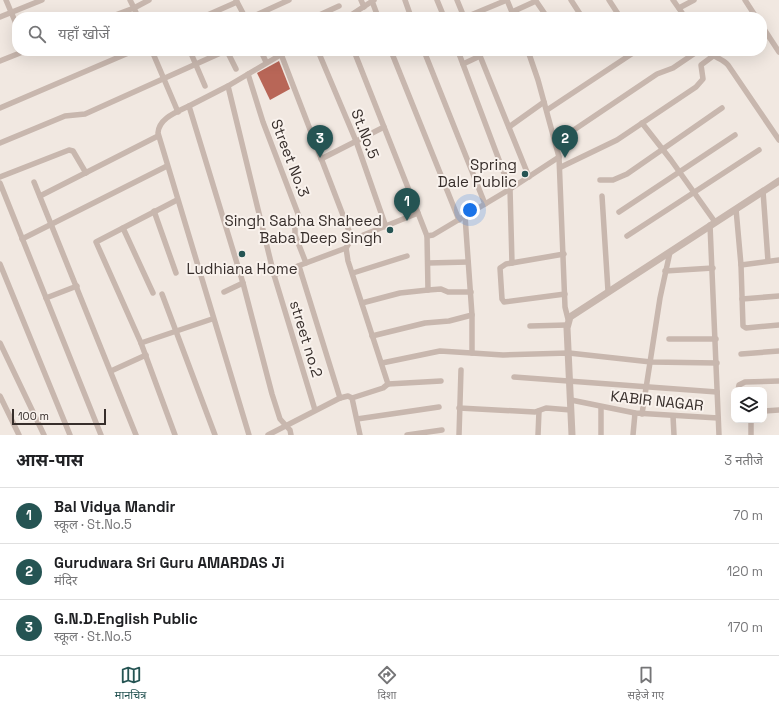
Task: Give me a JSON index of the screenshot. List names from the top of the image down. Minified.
{"streets":{"street":["St.No.5","Street No.3","street no.2","KABIR NAGAR"]},"places":["Spring Dale Public","Singh Sabha Shaheed Baba Deep Singh","Ludhiana Home"],"scale_bar":"100 m","page":{"search":"यहाँ खोजें","pins":["2","3","1"],"scale":"100 m","heading":["आस-पास","3 नतीजे"],"list":[{"mark":"1","name":"Bal Vidya Mandir","note":"स्कूल · St.No.5","value":"70 m"},{"mark":"2","name":"Gurudwara Sri Guru AMARDAS Ji","note":"मंदिर","value":"120 m"},{"mark":"3","name":"G.N.D.English Public","note":"स्कूल · St.No.5","value":"170 m"}],"nav":["मानचित्र","दिशा","सहेजे गए"]}}
